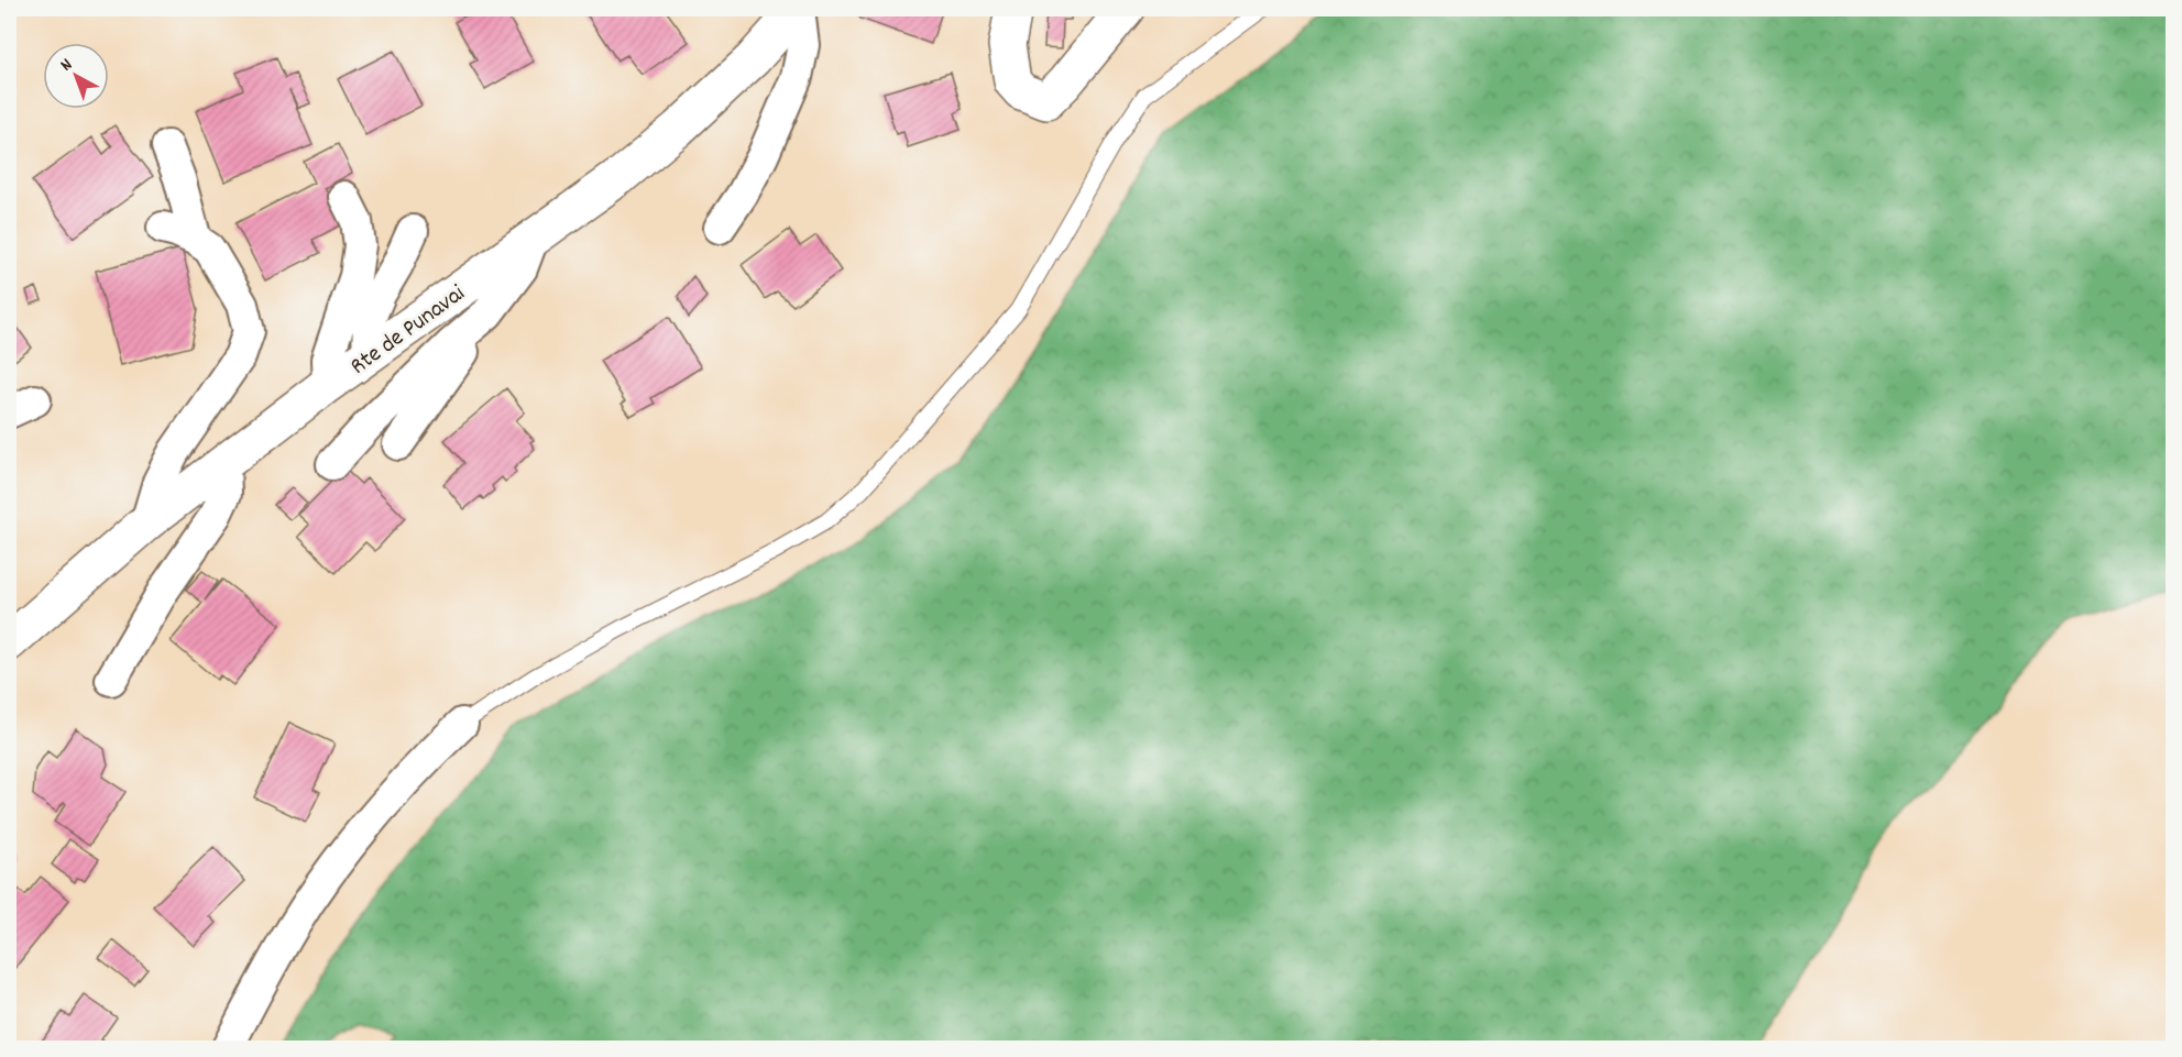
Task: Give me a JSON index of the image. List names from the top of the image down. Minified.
{"streets":{"main road":["Rte de Punavai"]},"north":"top left"}
